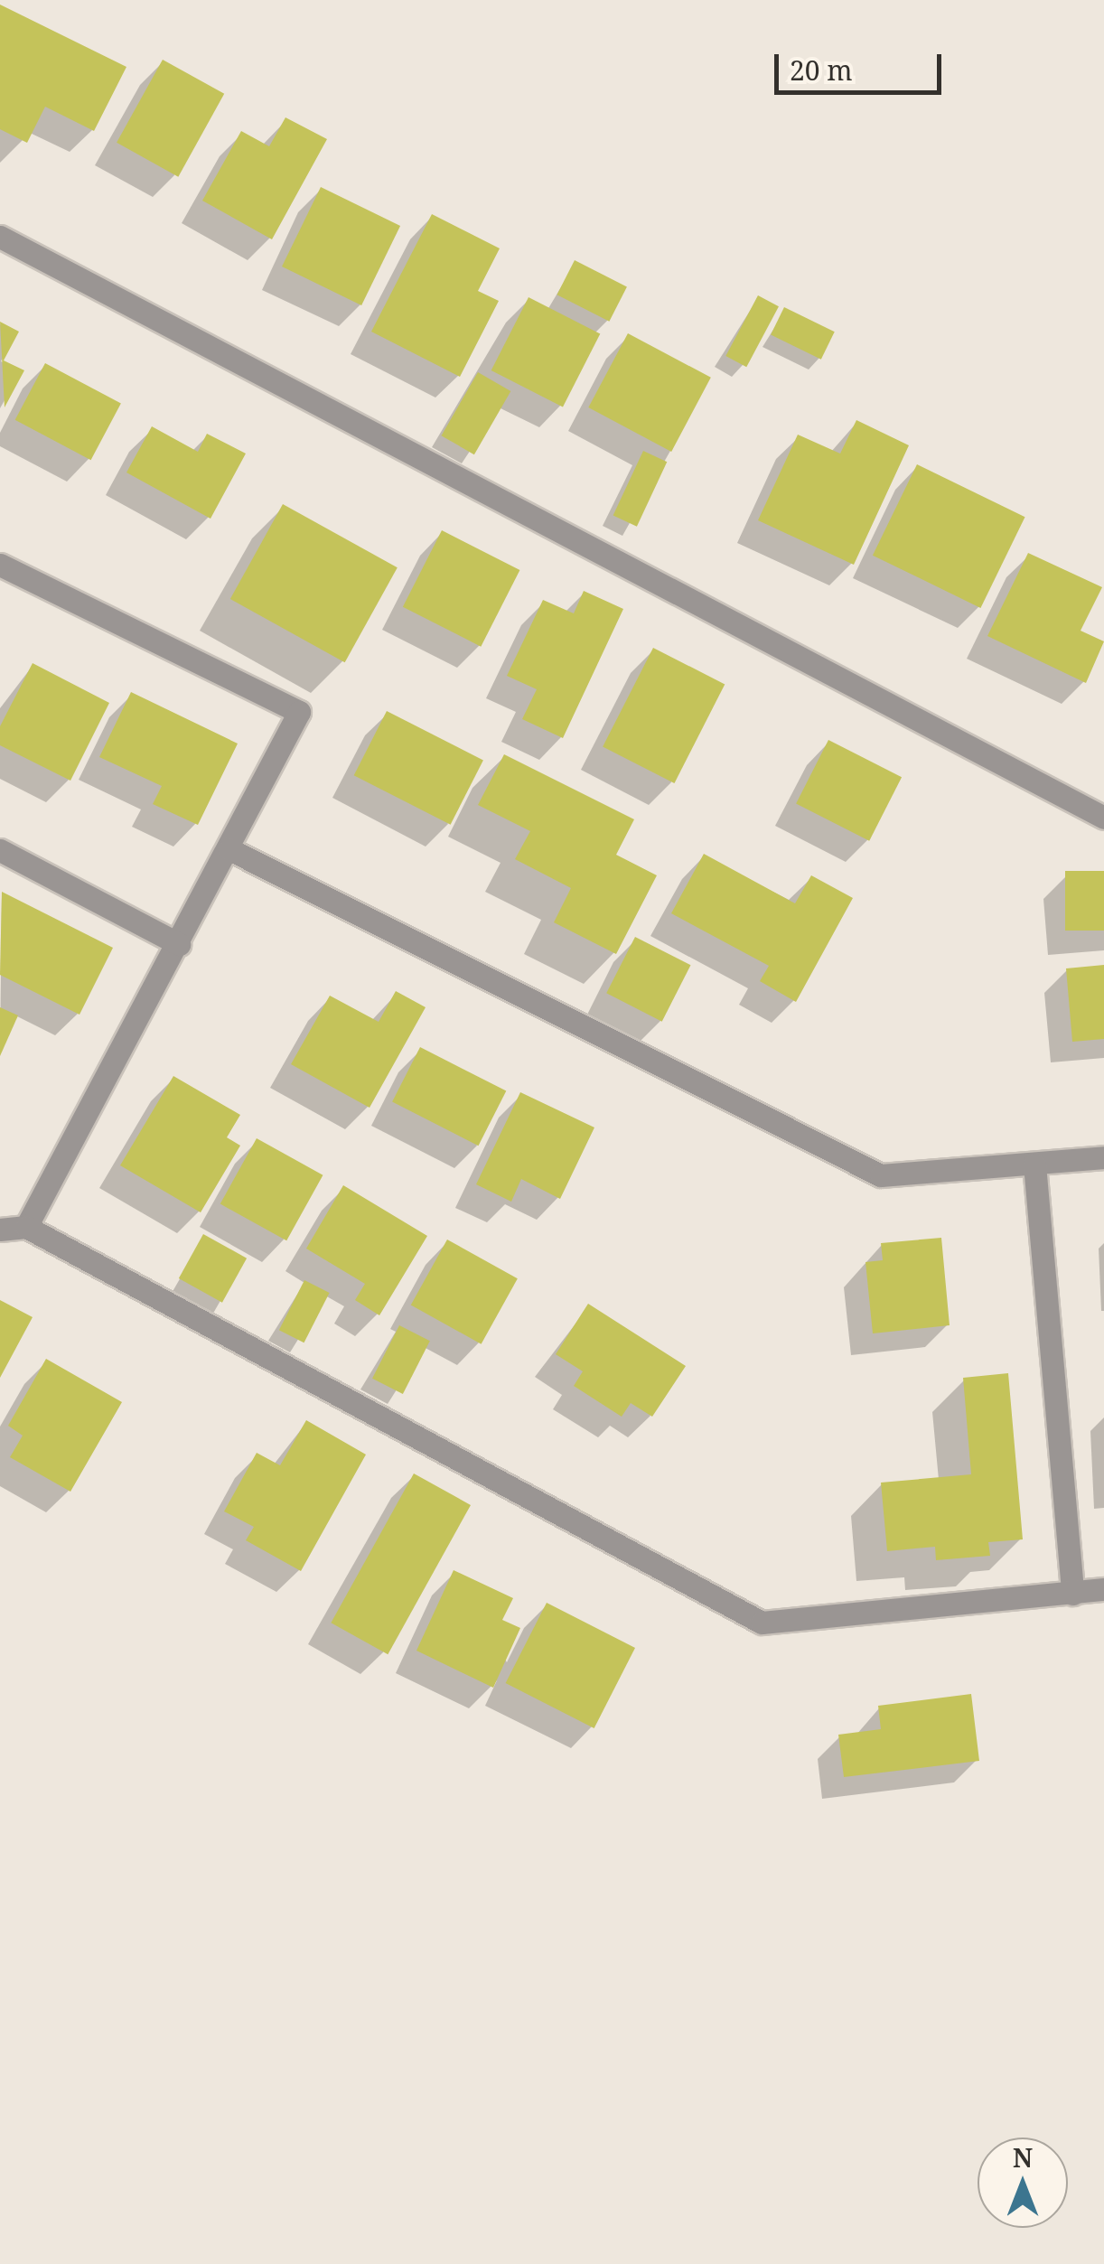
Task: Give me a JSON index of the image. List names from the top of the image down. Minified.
{"scale_bar":"20 m","north":"top"}
